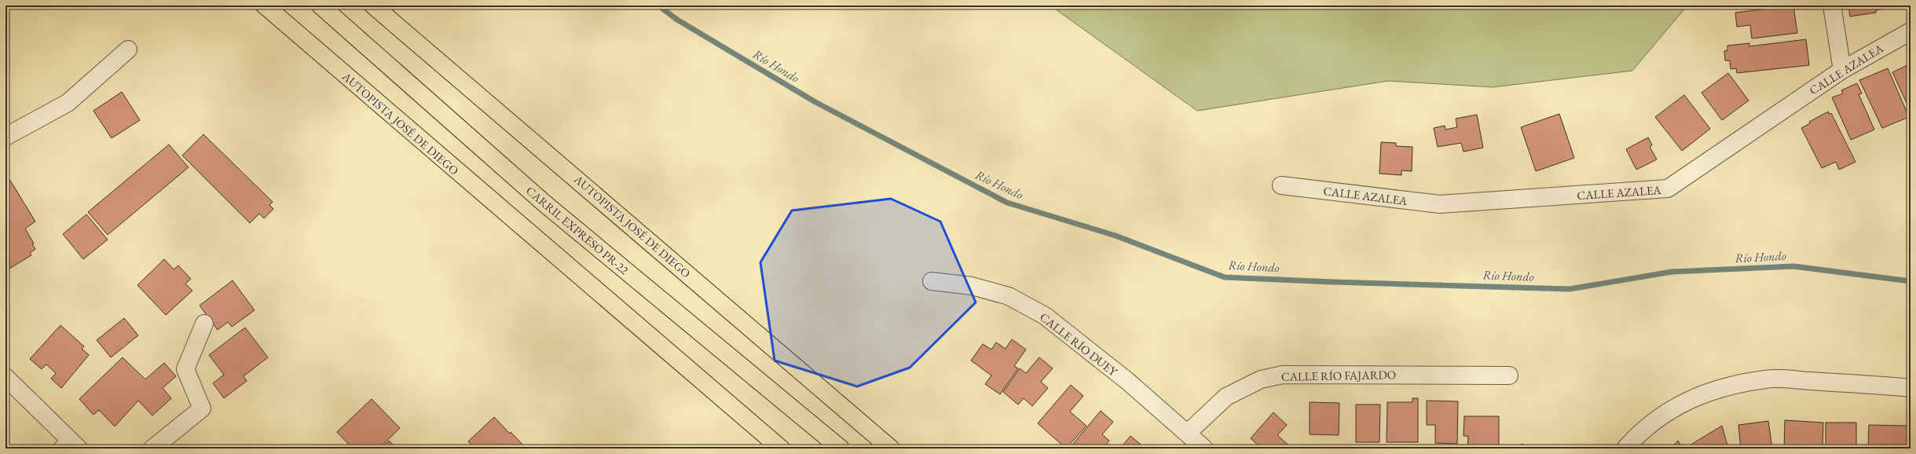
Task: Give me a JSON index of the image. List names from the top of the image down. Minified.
{"streets":{"highway":["AUTOPISTA JOSÉ DE DIEGO","CARRIL EXPRESO PR-22"],"street":["CALLE AZALEA","CALLE RÍO DUEY","CALLE RÍO FAJARDO"]},"crossings":[["CALLE RÍO DUEY","CALLE RÍO FAJARDO"]],"water":["Río Hondo"]}
